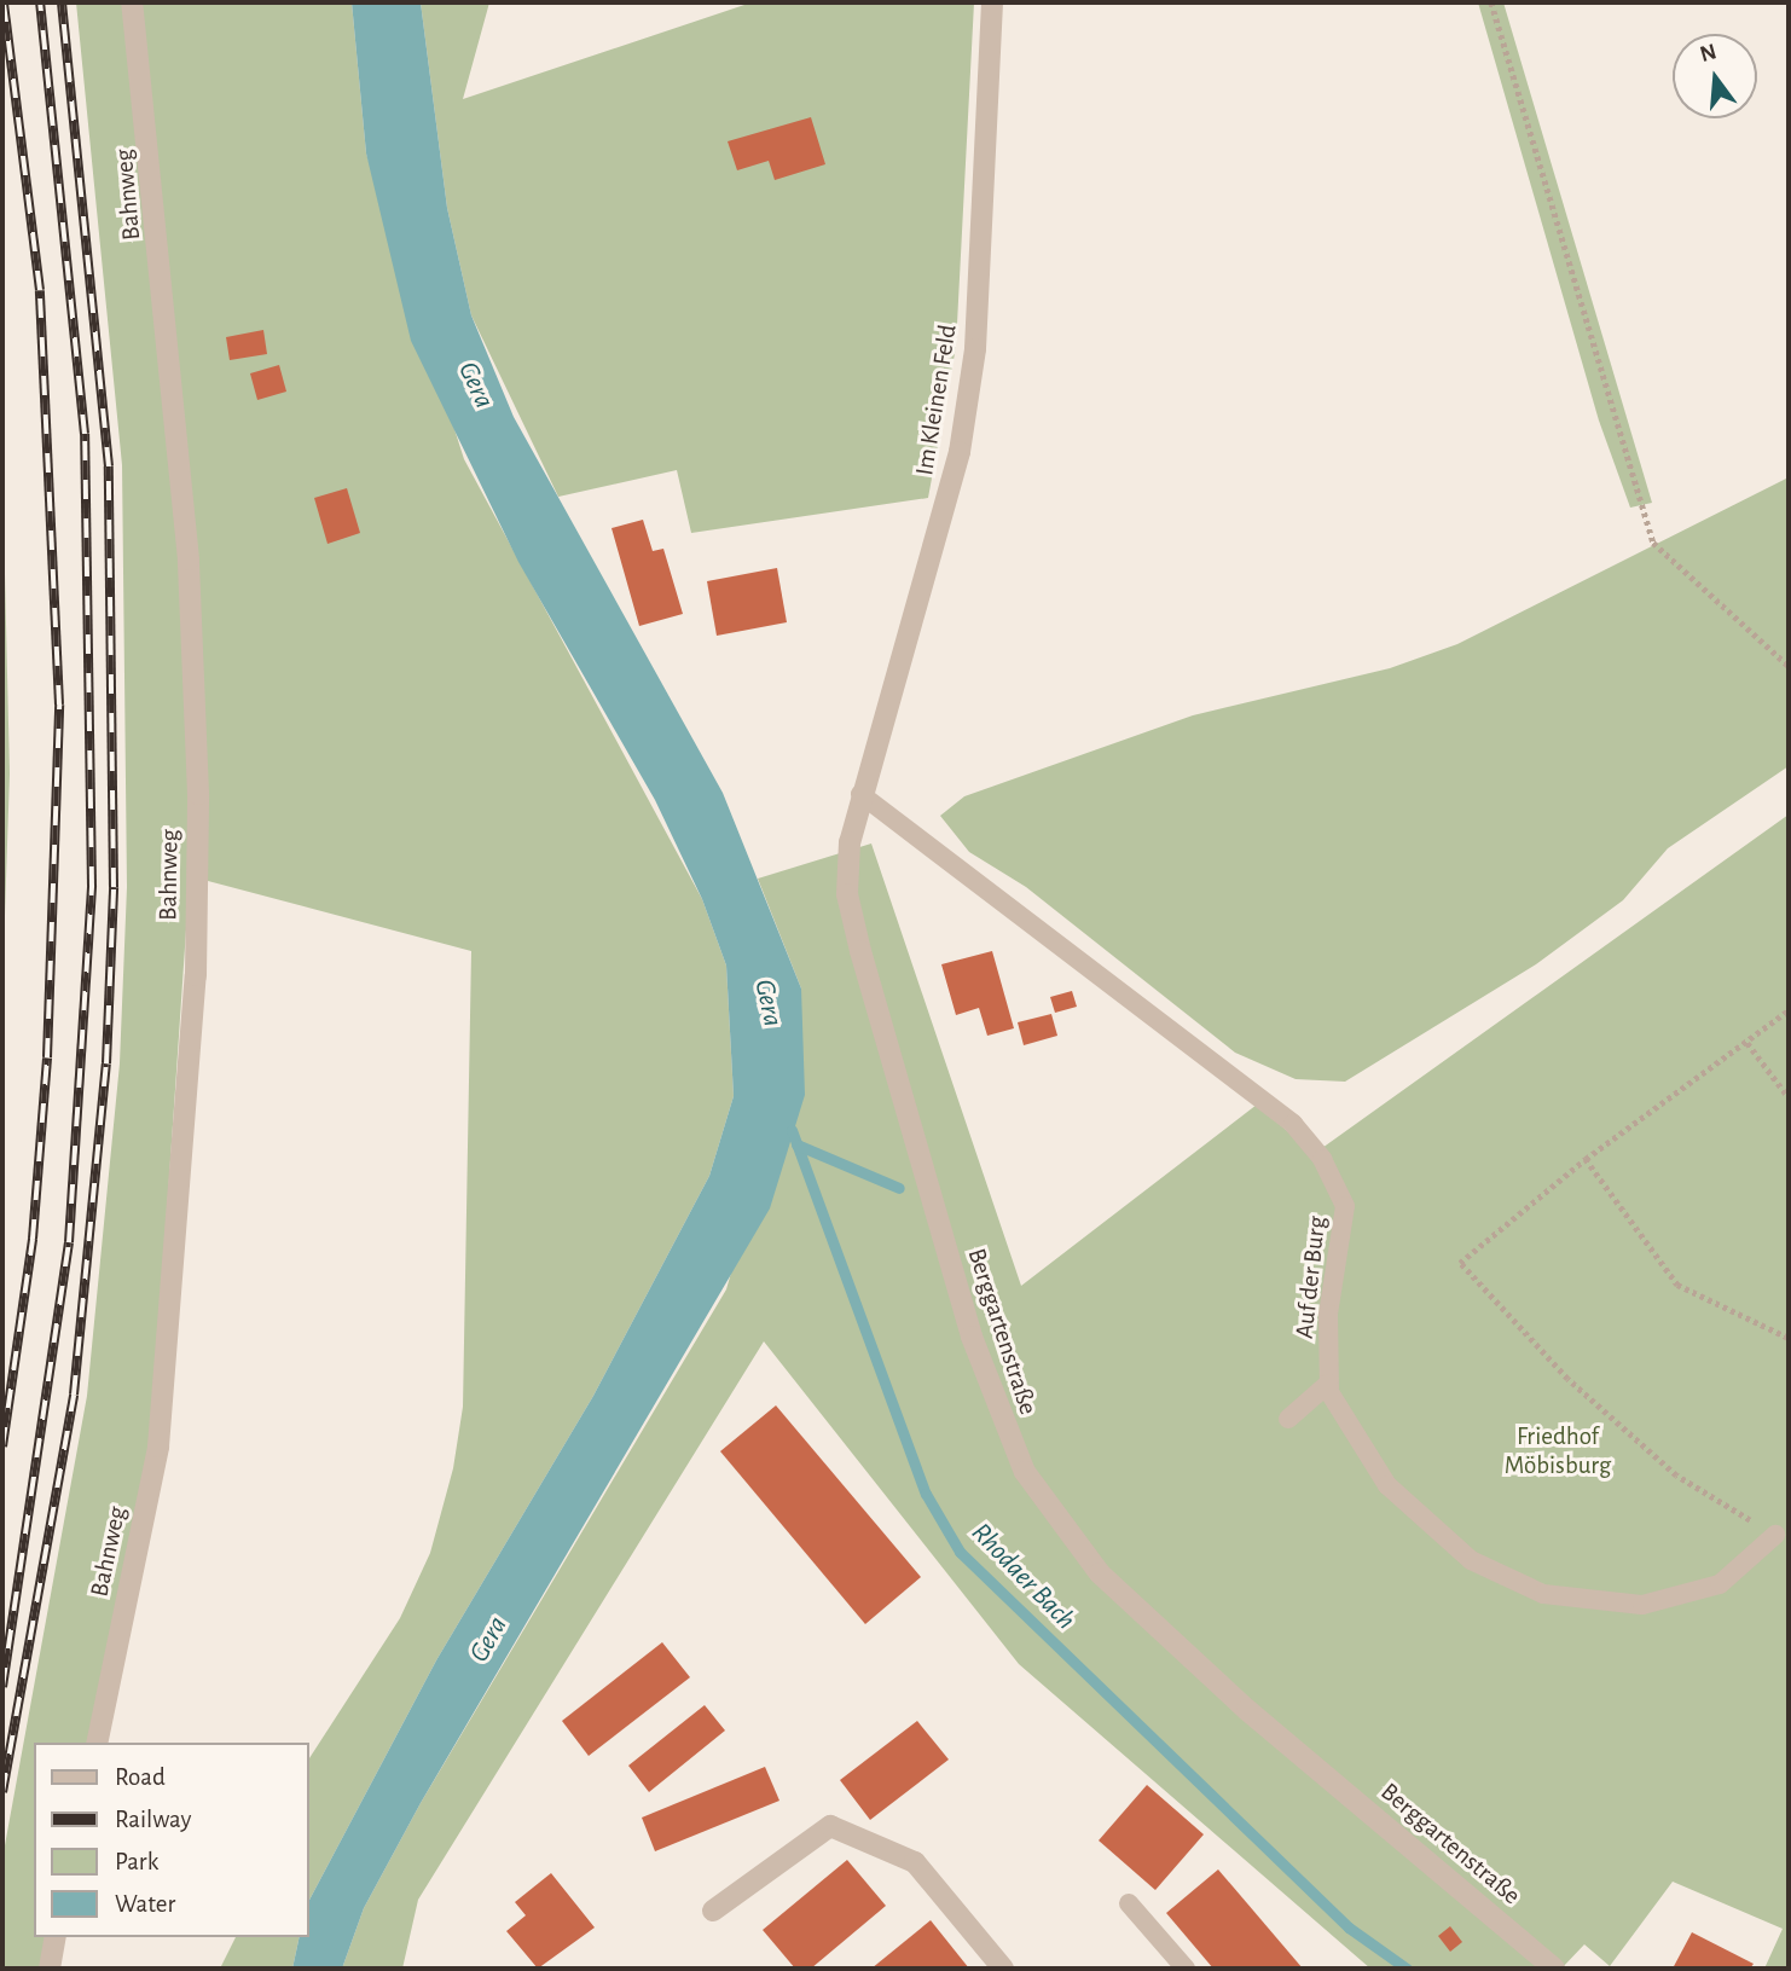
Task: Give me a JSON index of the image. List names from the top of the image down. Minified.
{"streets":{"street":["Bahnweg","Im Kleinen Feld","Berggartenstraße"],"lane":["Auf der Burg"]},"crossings":[["Im Kleinen Feld","Auf der Burg"],["Im Kleinen Feld","Berggartenstraße"],["Auf der Burg","Berggartenstraße"]],"water":["Gera","Rhodaer Bach"],"parks":["Friedhof Möbisburg"],"legend":["Road","Railway","Park","Water"],"north":"top"}
